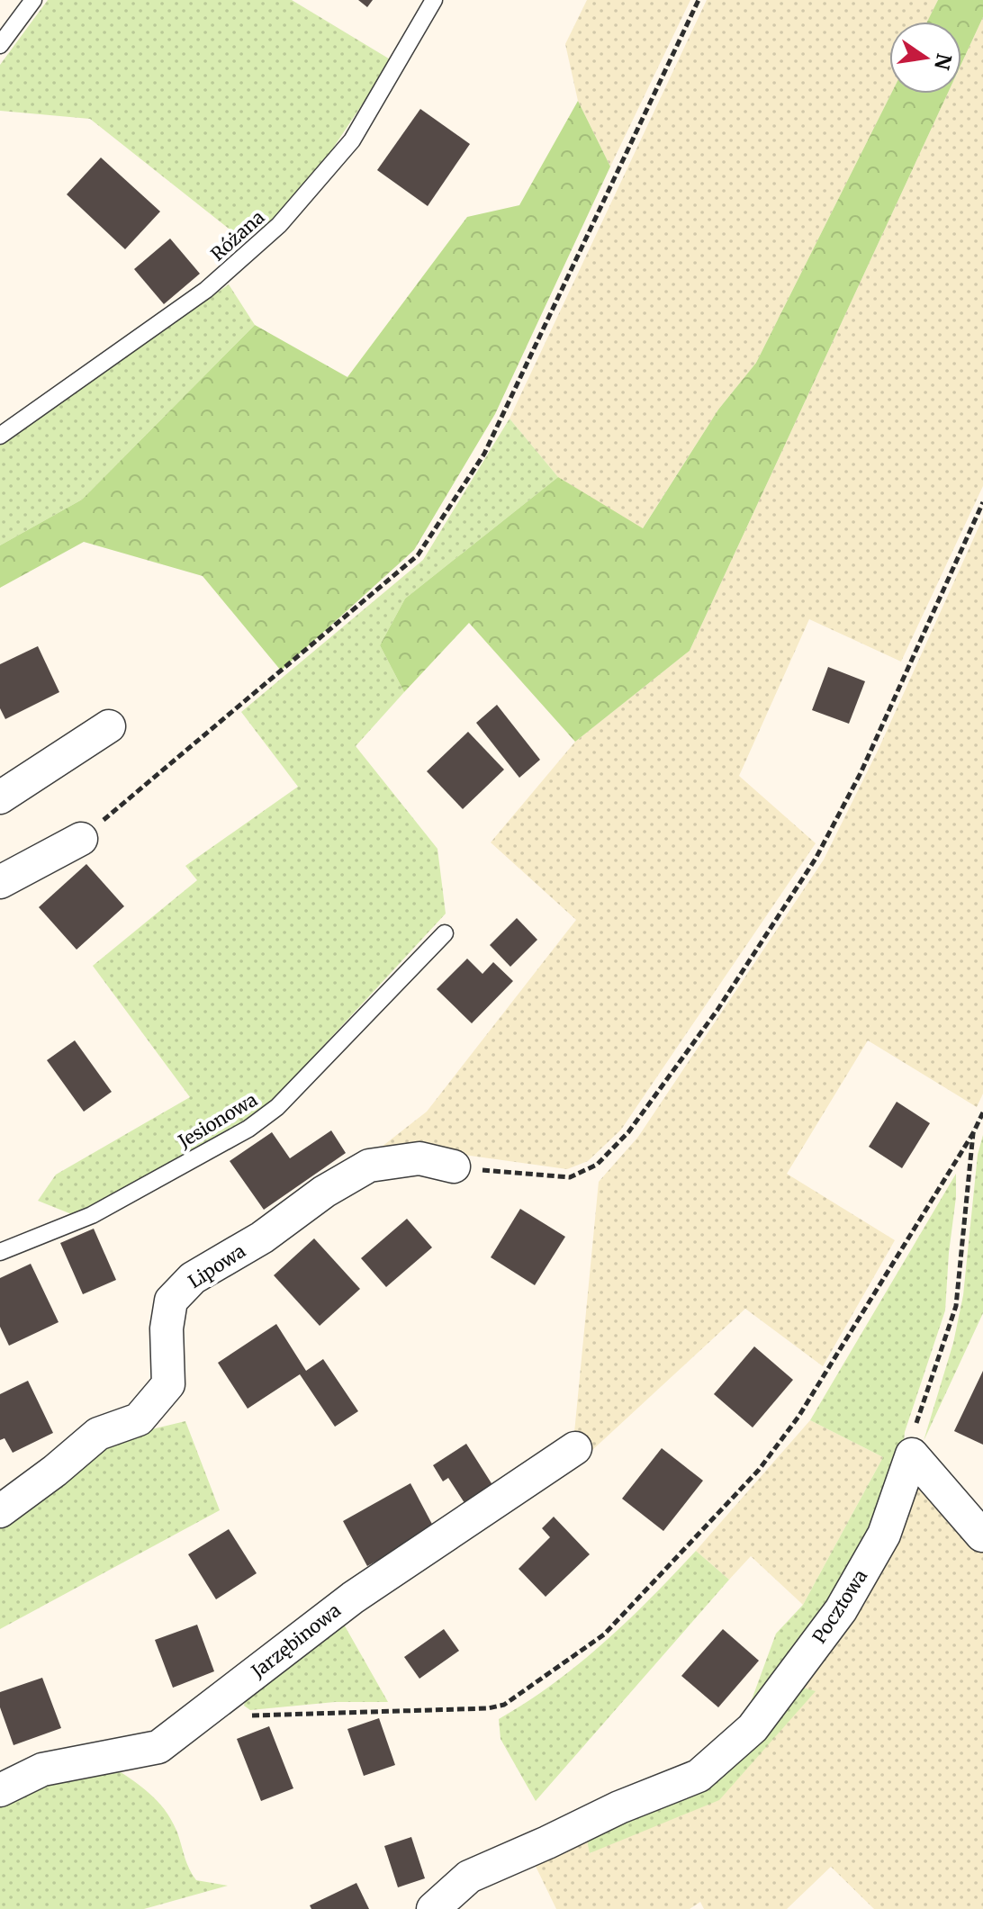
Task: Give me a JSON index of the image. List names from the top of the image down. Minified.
{"streets":{"street":["Lipowa","Pocztowa","Jarzębinowa"],"lane":["Różana","Jesionowa"]},"north":"right"}
